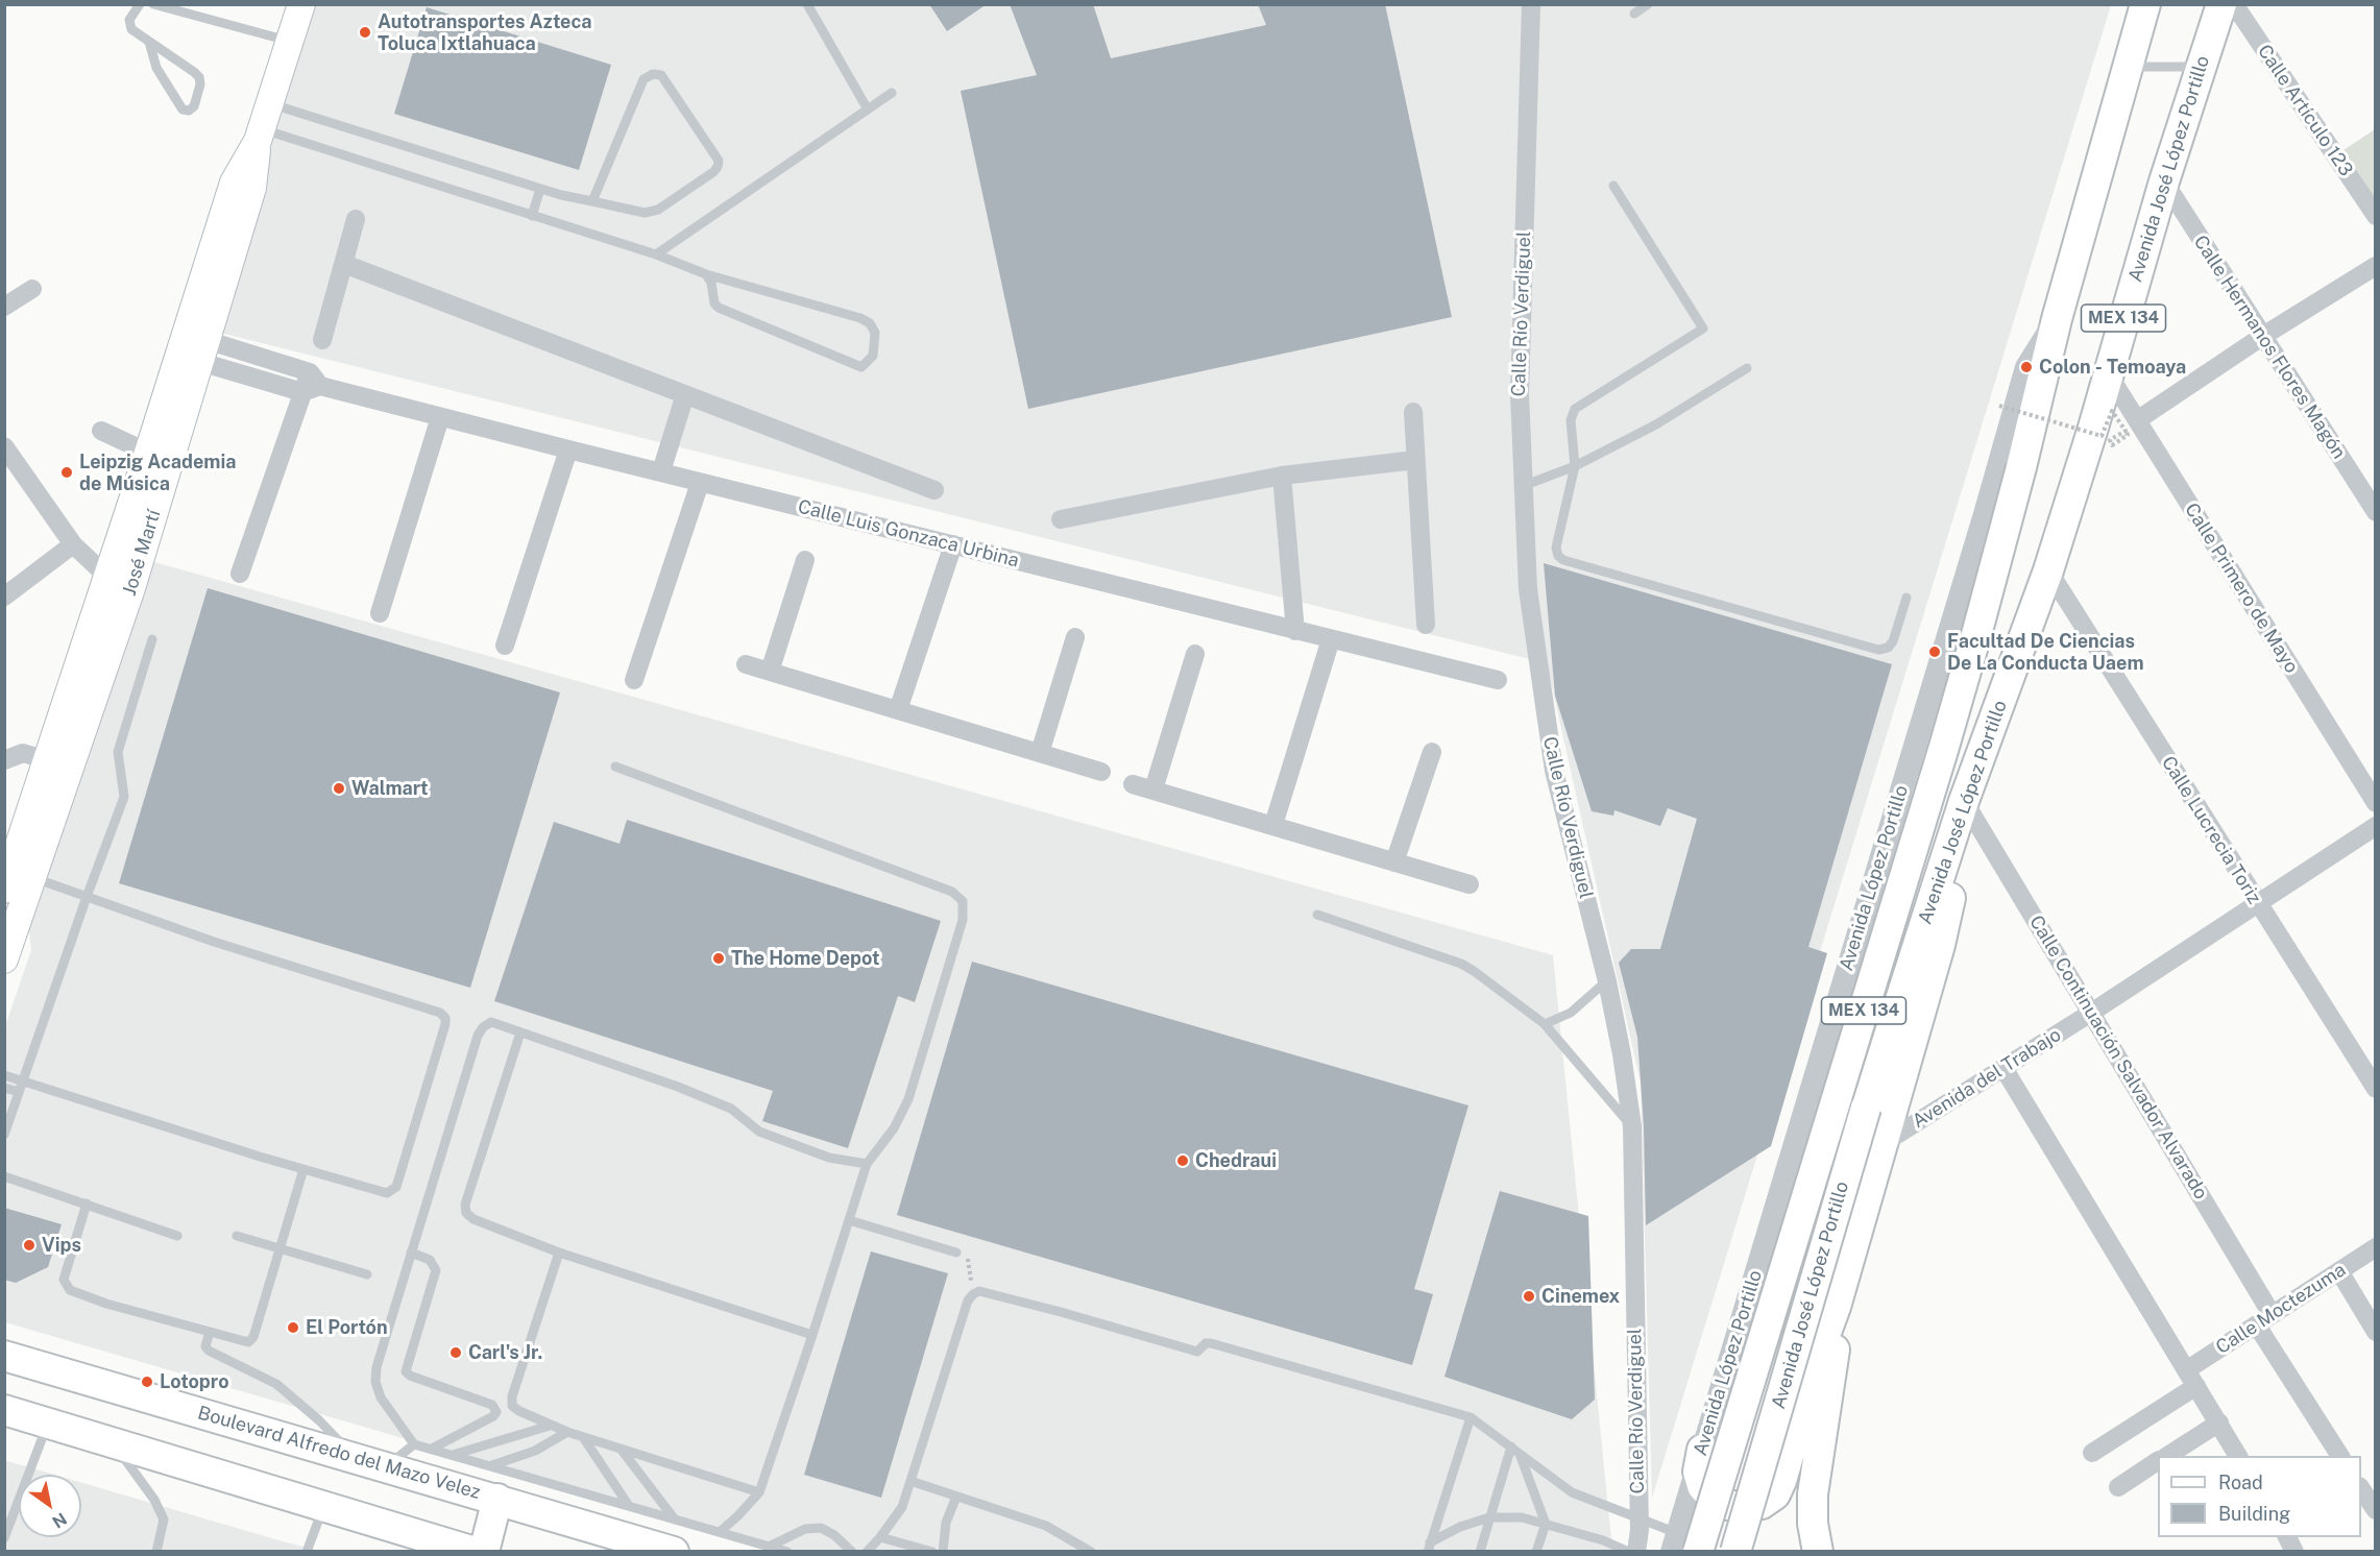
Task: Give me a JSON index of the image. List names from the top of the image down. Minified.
{"streets":{"main road":["Avenida José López Portillo","MEX 134","José Martí","Boulevard Alfredo del Mazo Velez"],"street":["Calle Artículo 123","Calle Río Verdiguel","Calle Hermanos Flores Magón","Calle Luis Gonzaca Urbina","Calle Primero de Mayo","Calle Lucrecia Toriz","Avenida López Portillo","Calle Continuación Salvador Alvarado","Avenida del Trabajo","Calle Moctezuma"]},"crossings":[["Avenida José López Portillo","Calle Hermanos Flores Magón"],["Avenida José López Portillo","Calle Primero de Mayo"],["Avenida José López Portillo","Calle Lucrecia Toriz"],["Avenida José López Portillo","Avenida López Portillo"],["Avenida José López Portillo","Calle Continuación Salvador Alvarado"],["Calle Luis Gonzaca Urbina","José Martí"],["Calle Lucrecia Toriz","Avenida del Trabajo"],["Calle Continuación Salvador Alvarado","Avenida del Trabajo"],["Calle Continuación Salvador Alvarado","Calle Moctezuma"]],"places":["Autotransportes Azteca Toluca Ixtlahuaca","Colon - Temoaya","Leipzig Academia de Música","Facultad De Ciencias De La Conducta Uaem","Walmart","The Home Depot","Chedraui","Vips","Cinemex","El Portón","Carl's Jr.","Lotopro"],"legend":["Road","Building"],"north":"bottom right"}
